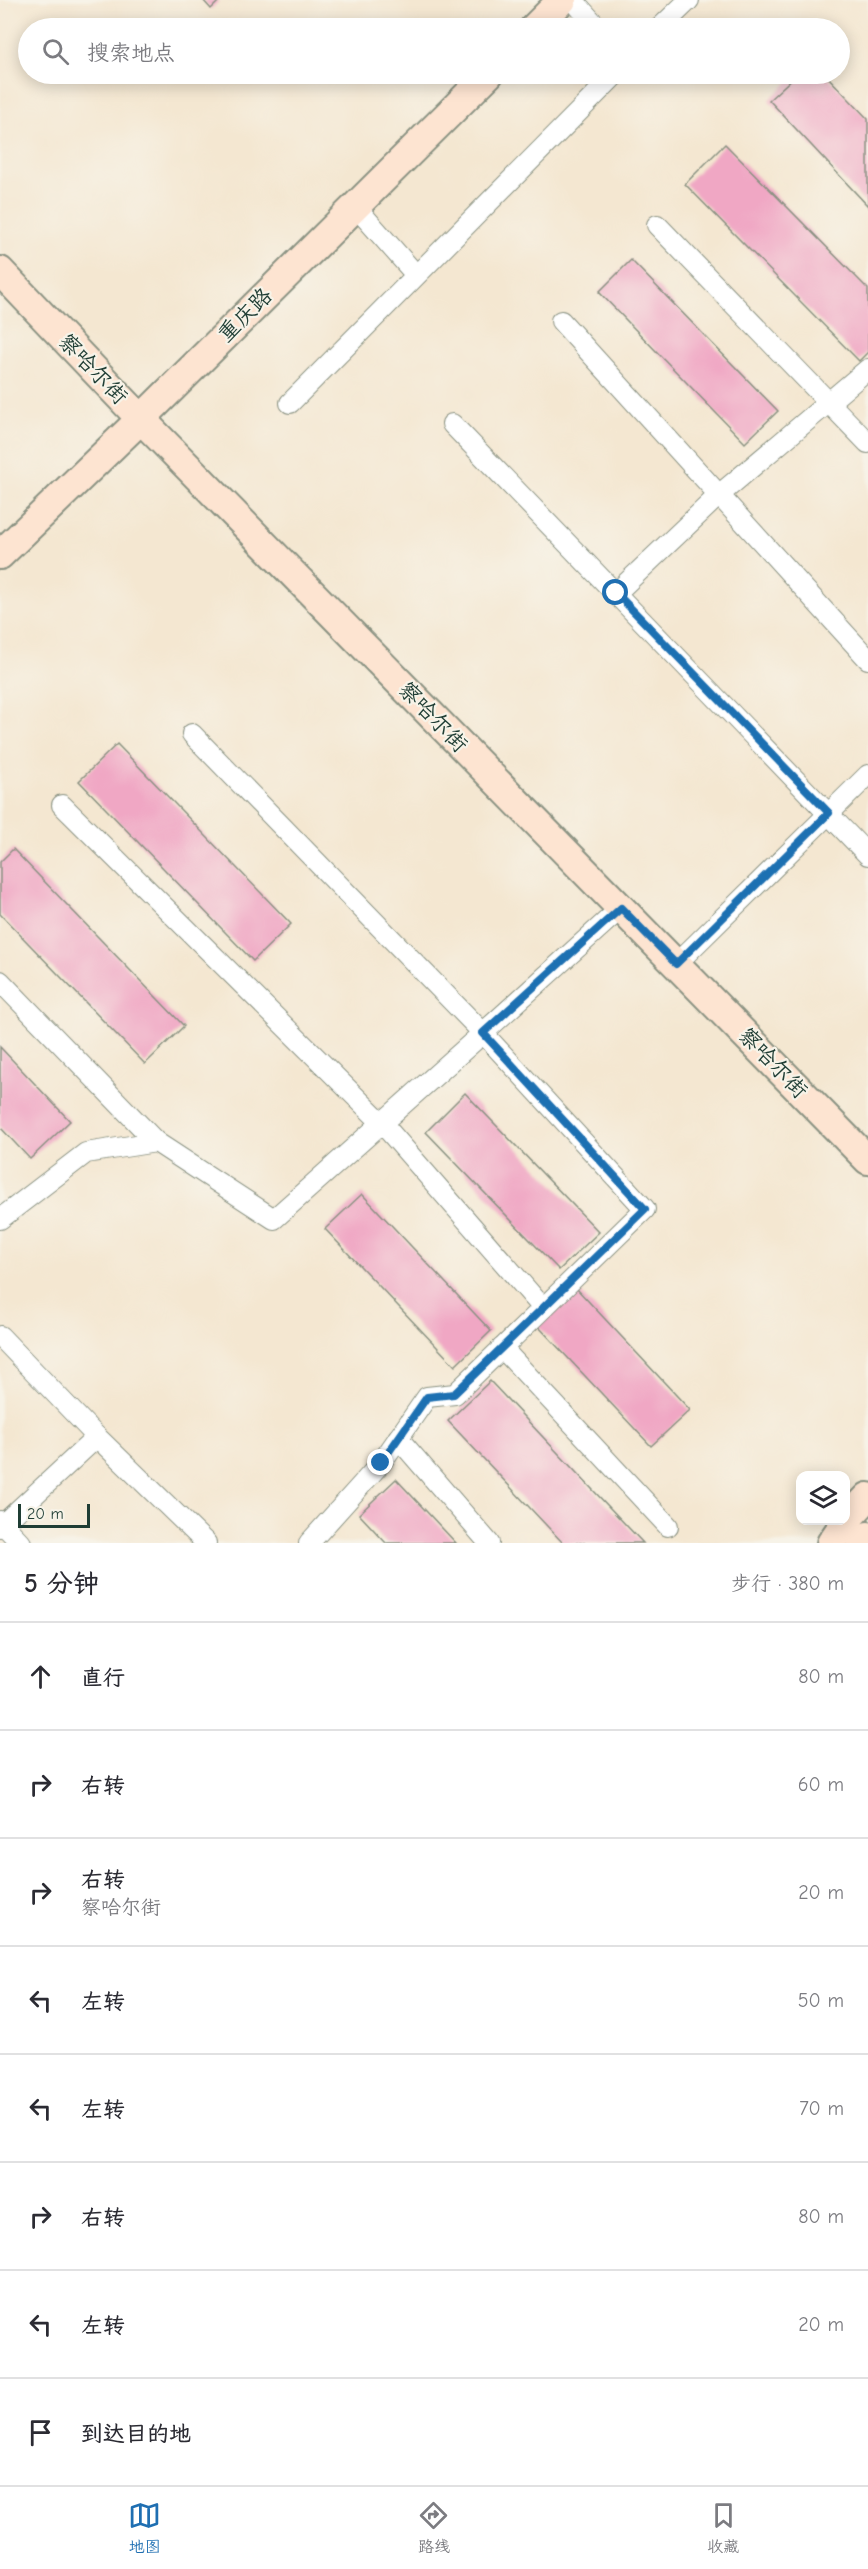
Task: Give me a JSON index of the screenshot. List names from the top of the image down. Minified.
{"streets":{"street":["重庆路","察哈尔街"]},"crossings":[["重庆路","察哈尔街"]],"scale_bar":"20 m","page":{"search":"搜索地点","scale":"20 m","heading":["5 分钟","步行 · 380 m"],"list":[["直行","80 m"],["右转","60 m"],["右转","察哈尔街","20 m"],["左转","50 m"],["左转","70 m"],["右转","80 m"],["左转","20 m"],"到达目的地"],"nav":["地图","路线","收藏"]}}
